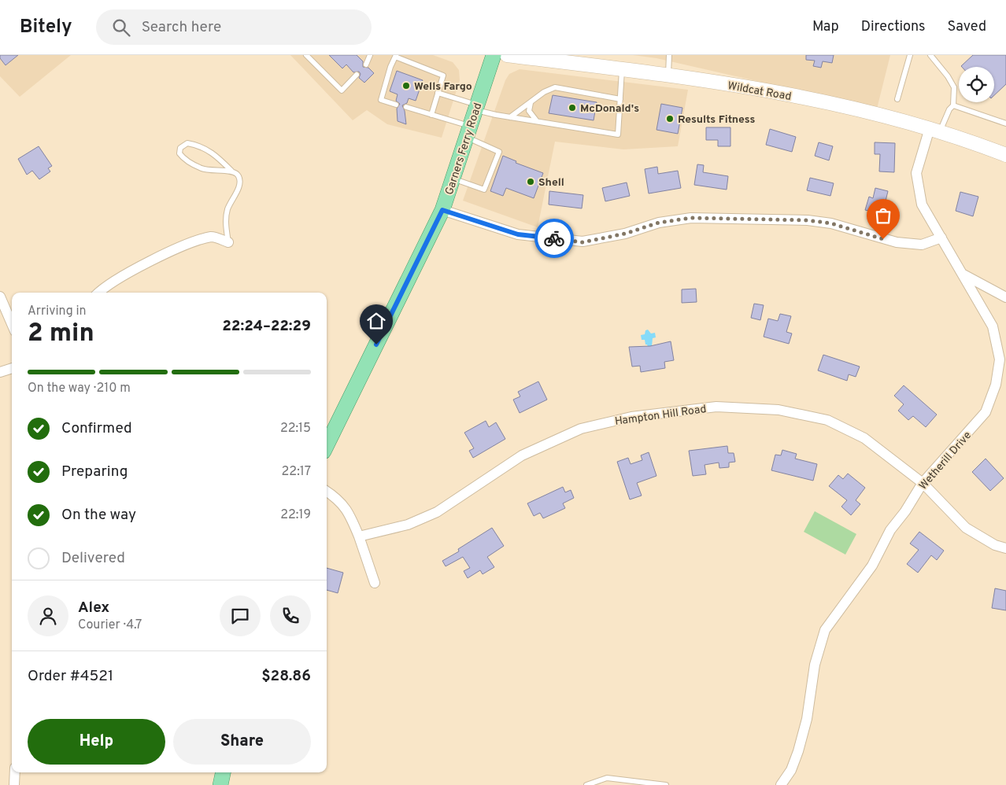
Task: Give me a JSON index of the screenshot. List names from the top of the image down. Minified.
{"streets":{"main road":["Wildcat Road","Garners Ferry Road"],"street":["Hampton Hill Road","Wetherill Drive"]},"crossings":[["Wildcat Road","Wetherill Drive"],["Hampton Hill Road","Wetherill Drive"]],"places":["Wells Fargo","McDonald's","Results Fitness","Shell"],"page":{"header":"Bitely","search":"Search here","nav":["Map","Directions","Saved"],"heading":["2 min","Arriving in","22:24–22:29"],"panel":["Alex","Courier · 4.7","Order #4521","$28.86"],"bar":"On the way · 210 m","list":[["Confirmed","22:15"],["Preparing","22:17"],["On the way","22:19"],"Delivered"],"buttons":["Help","Share"]}}
